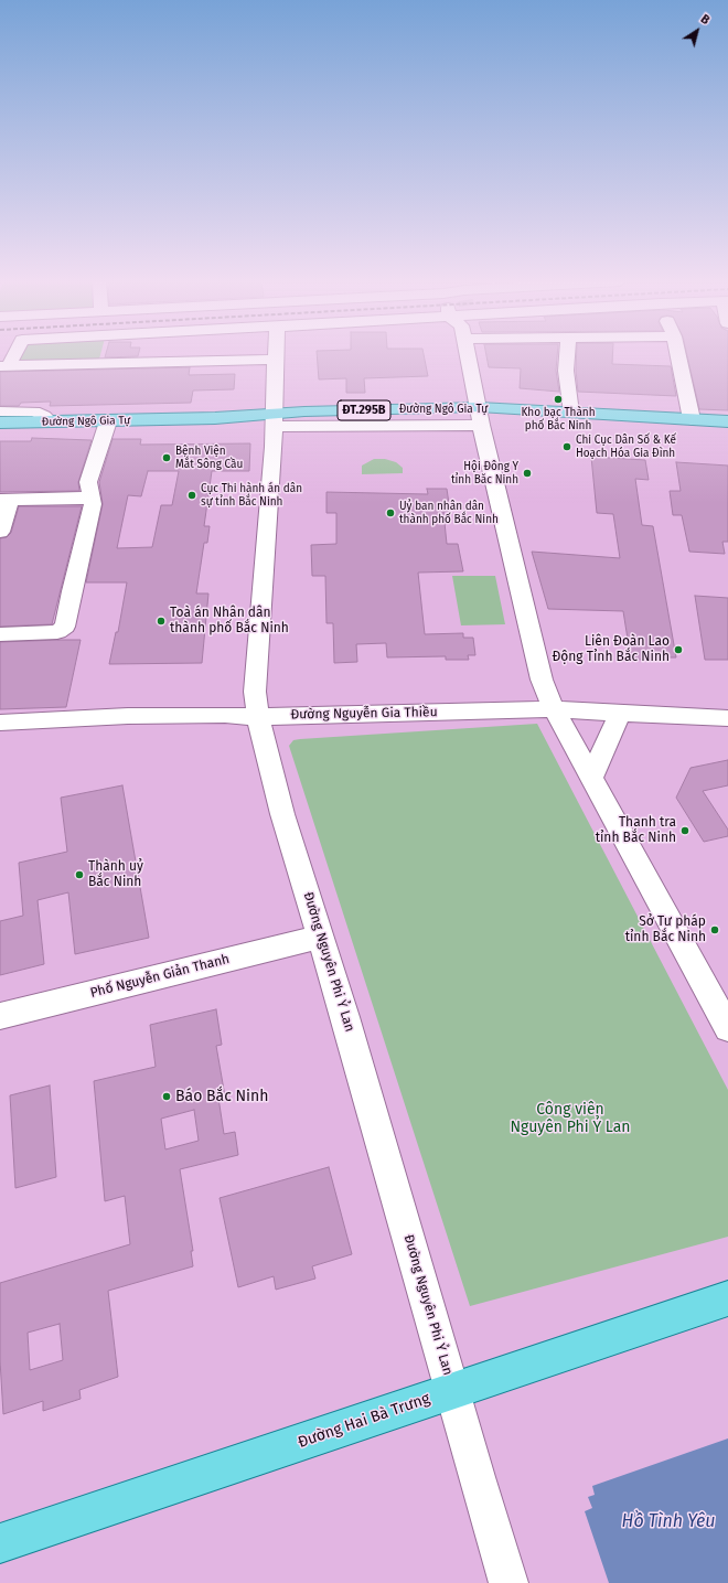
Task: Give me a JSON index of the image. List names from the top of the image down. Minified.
{"streets":{"main road":["Đường Ngô Gia Tự","Đường Hai Bà Trưng"],"street":["Đường Nguyễn Gia Thiều","Đường Nguyên Phi Ỷ Lan","Phố Nguyễn Giản Thanh"]},"crossings":[["Đường Ngô Gia Tự","Đường Nguyên Phi Ỷ Lan"],["Đường Nguyễn Gia Thiều","Đường Nguyên Phi Ỷ Lan"],["Đường Nguyên Phi Ỷ Lan","Phố Nguyễn Giản Thanh"],["Đường Nguyên Phi Ỷ Lan","Đường Hai Bà Trưng"]],"water":["Hồ Tình Yêu"],"parks":["Công viên Nguyên Phi Ỷ Lan"],"places":["Kho bạc Thành phố Bắc Ninh","Chi Cục Dân Số & Kế Hoạch Hóa Gia Đình","Bệnh Viện Mắt Sông Cầu","Hội Đông Y tỉnh Băc Ninh","Cục Thi hành án dân sự tỉnh Bắc Ninh","Uỷ ban nhân dân thành phố Bắc Ninh","Toà án Nhân dân thành phố Bắc Ninh","Liên Đoàn Lao Động Tỉnh Bắc Ninh","Thanh tra tỉnh Bắc Ninh","Thành uỷ Bắc Ninh","Sở Tư pháp tỉnh Bắc Ninh","Báo Bắc Ninh"],"north":"top right"}
